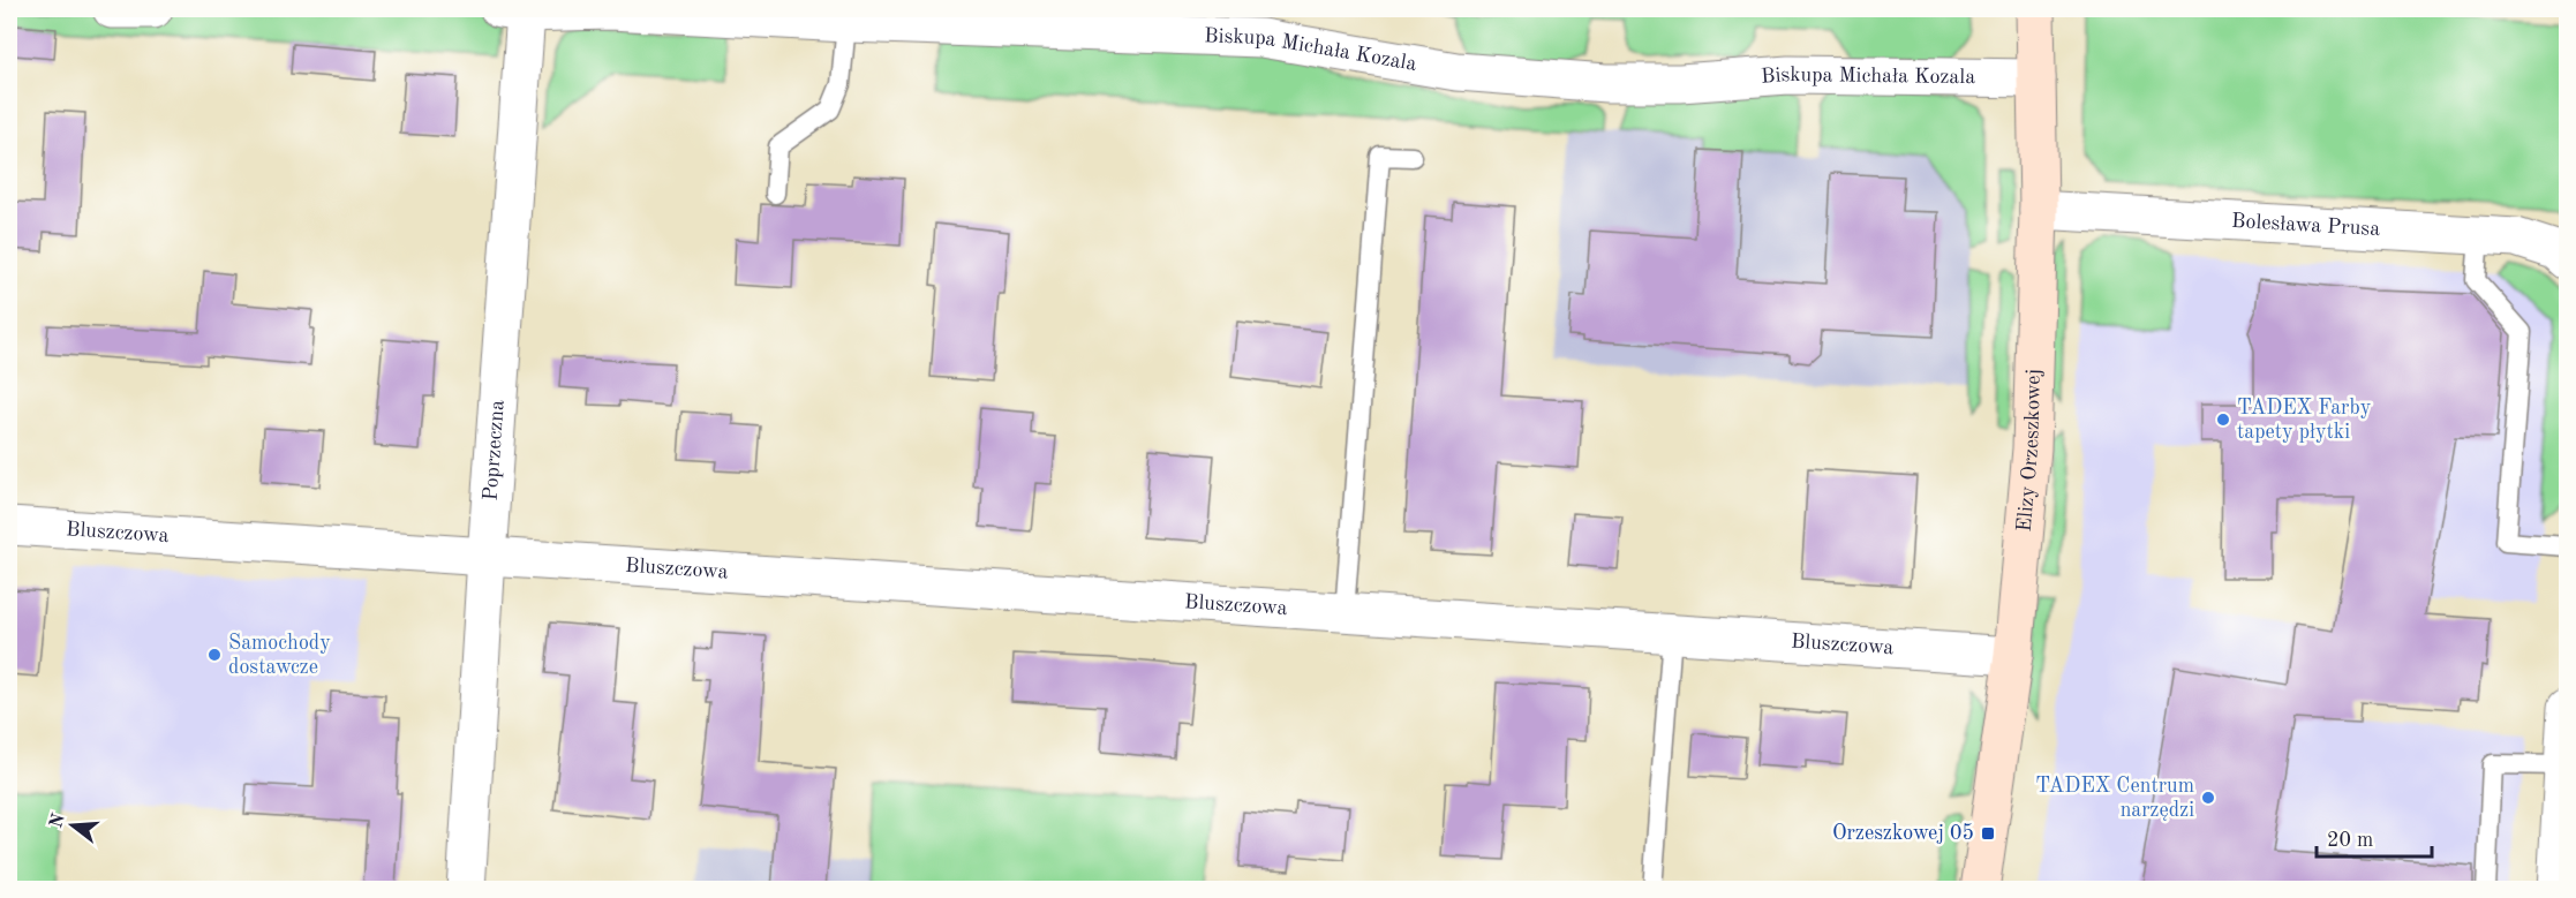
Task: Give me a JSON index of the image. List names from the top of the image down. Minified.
{"streets":{"street":["Biskupa Michała Kozala","Bolesława Prusa","Poprzeczna","Elizy Orzeszkowej","Bluszczowa"]},"crossings":[["Biskupa Michała Kozala","Poprzeczna"],["Biskupa Michała Kozala","Elizy Orzeszkowej"],["Bolesława Prusa","Elizy Orzeszkowej"],["Poprzeczna","Bluszczowa"],["Elizy Orzeszkowej","Bluszczowa"]],"places":{"other":["TADEX Farby tapety płytki","Samochody dostawcze","TADEX Centrum narzędzi"],"transit":["Orzeszkowej 05"]},"scale_bar":"20 m","north":"left"}
